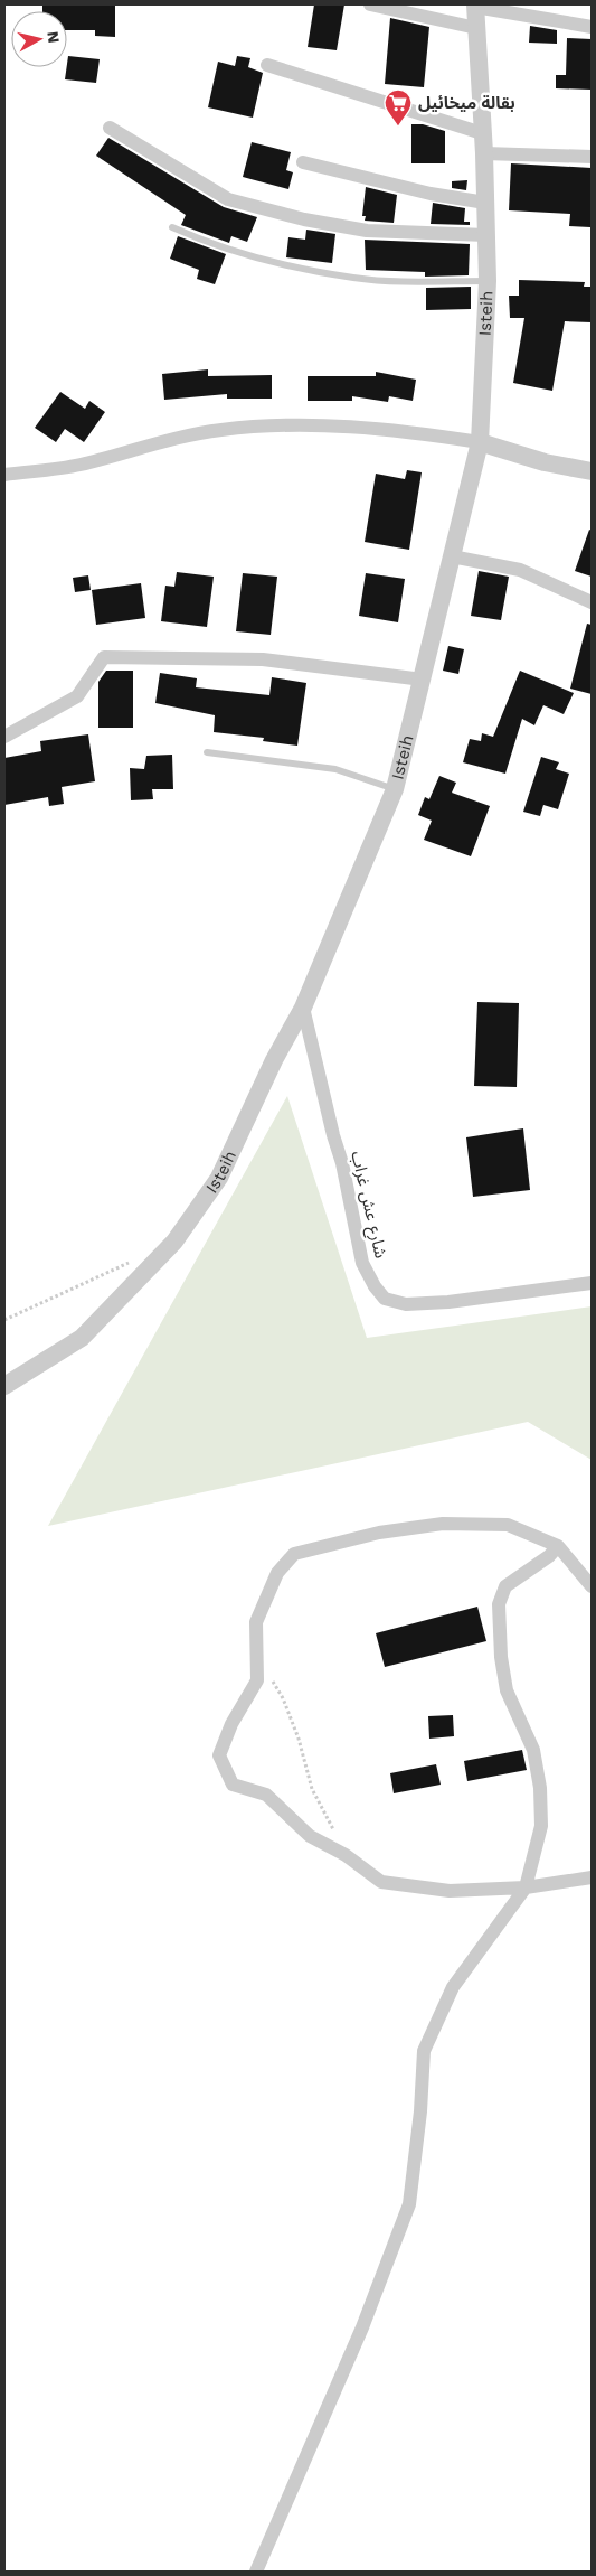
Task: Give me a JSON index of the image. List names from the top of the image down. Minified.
{"streets":{"street":["Isteih","شارع عش غراب"]},"crossings":[["Isteih","شارع عش غراب"]],"places":{"supermarket":["بقالة ميخائيل"]},"north":"right"}
